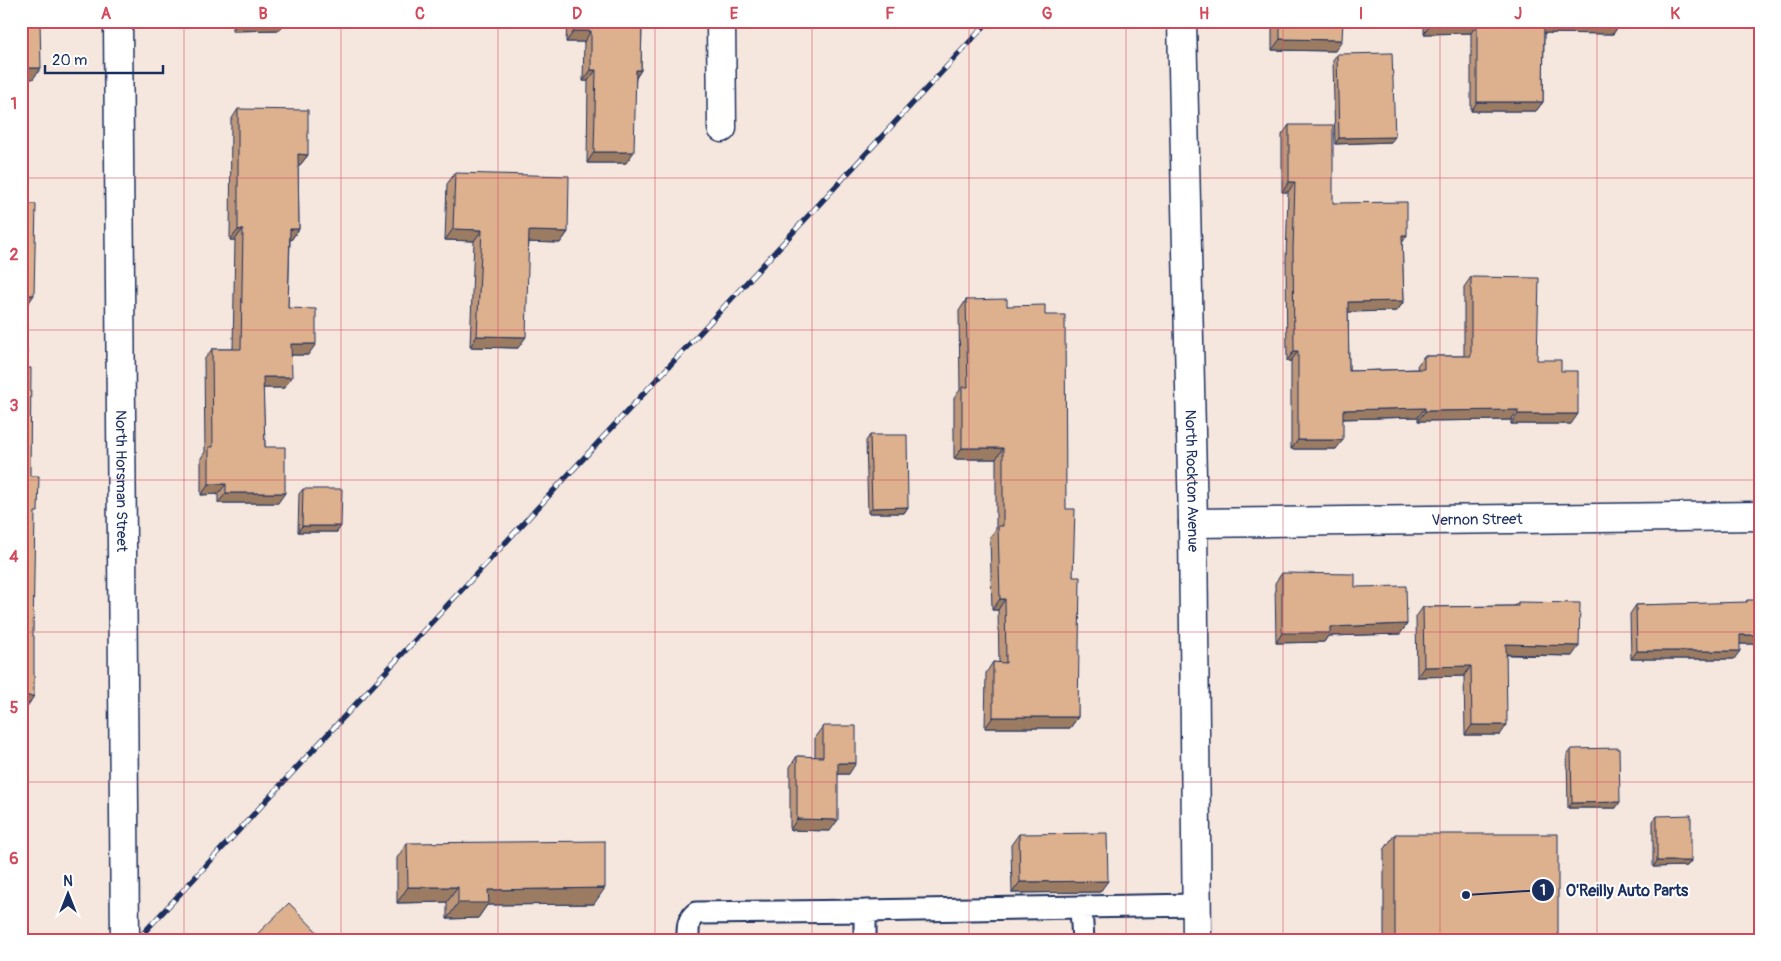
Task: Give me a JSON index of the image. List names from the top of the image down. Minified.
{"streets":{"street":["North Horsman Street","North Rockton Avenue","Vernon Street"]},"crossings":[["North Rockton Avenue","Vernon Street"]],"places":["O'Reilly Auto Parts"],"scale_bar":"20 m","north":"top","grid":{"columns":["A","B","C","D","E","F","G","H","I","J","K"],"rows":["1","2","3","4","5","6"]}}
